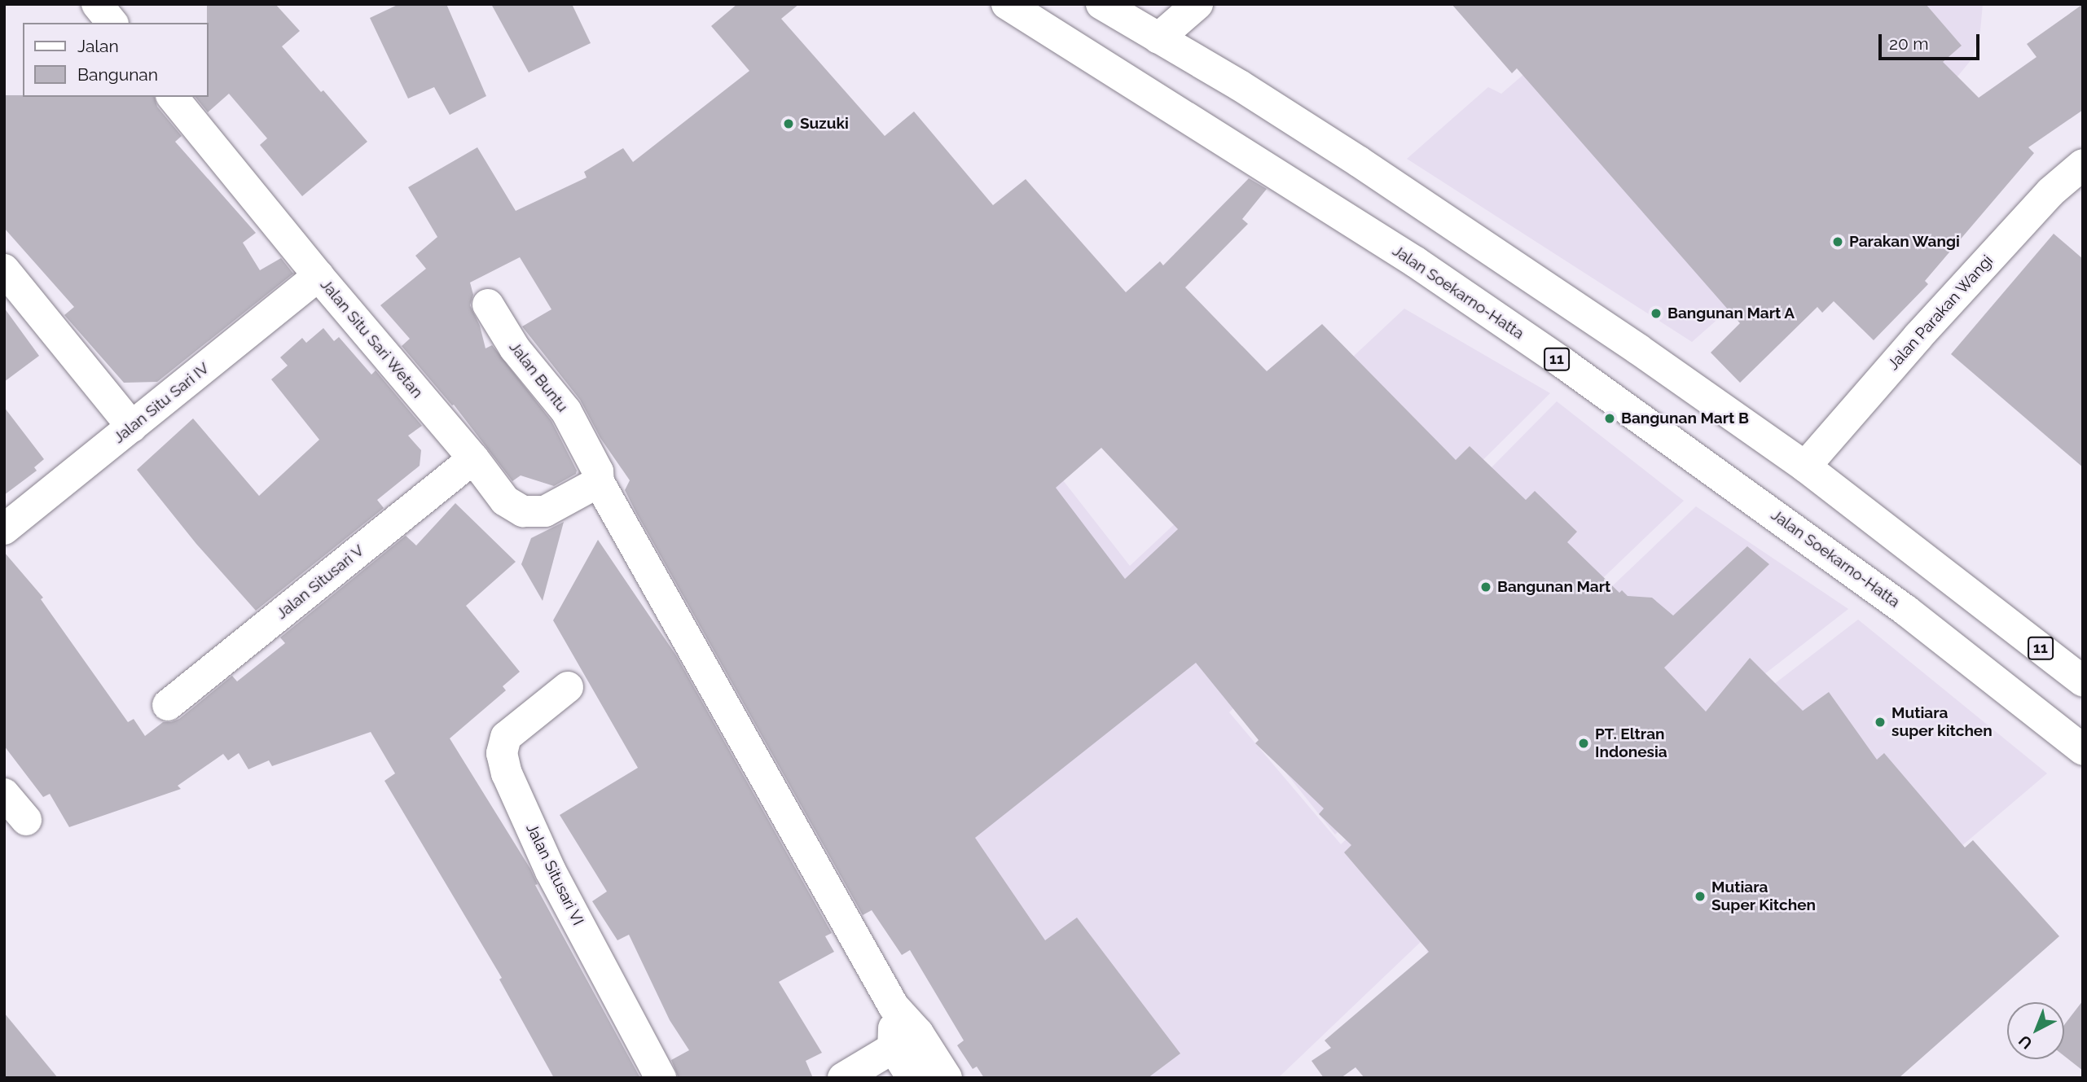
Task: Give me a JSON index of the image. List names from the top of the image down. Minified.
{"streets":{"main road":["Jalan Soekarno-Hatta","Jalan Parakan Wangi","Jalan Situ Sari Wetan","11","Jalan Buntu","Jalan Situ Sari IV","Jalan Situsari V","Jalan Situsari VI"]},"crossings":[["Jalan Parakan Wangi","11"],["Jalan Situ Sari Wetan","Jalan Buntu"],["Jalan Situ Sari Wetan","Jalan Situ Sari IV"],["Jalan Situ Sari Wetan","Jalan Situsari V"]],"places":["Suzuki","Parakan Wangi","Bangunan Mart A","Bangunan Mart B","Bangunan Mart","Mutiara super kitchen","PT. Eltran Indonesia","Mutiara Super Kitchen"],"legend":["Jalan","Bangunan"],"scale_bar":"20 m","north":"bottom left"}
